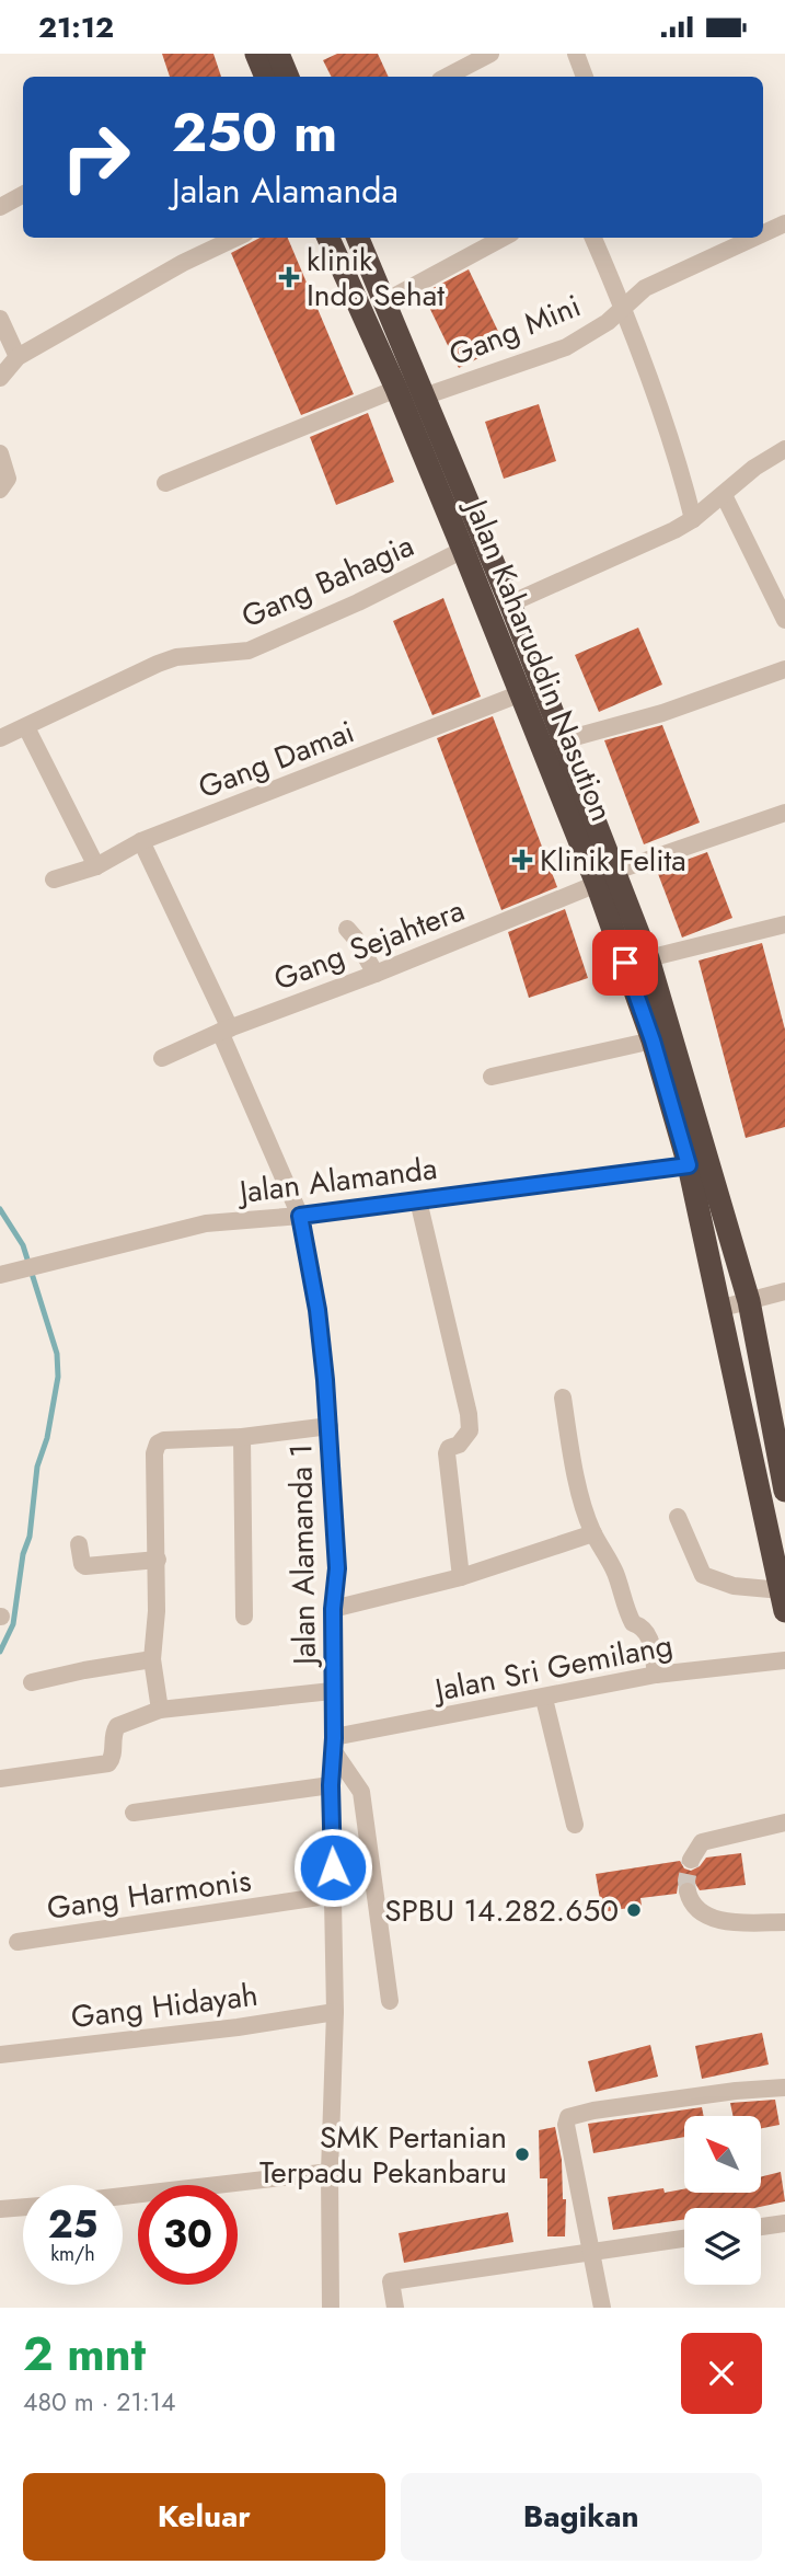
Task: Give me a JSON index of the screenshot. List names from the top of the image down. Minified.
{"streets":{"highway":["Jalan Kaharuddin Nasution"],"street":["Gang Mini","Gang Bahagia","Gang Damai","Gang Sejahtera","Jalan Alamanda","Jalan Alamanda 1","Jalan Sri Gemilang","Gang Harmonis","Gang Hidayah"]},"crossings":[["Gang Mini","Jalan Kaharuddin Nasution"],["Gang Bahagia","Jalan Kaharuddin Nasution"],["Jalan Kaharuddin Nasution","Gang Damai"],["Jalan Kaharuddin Nasution","Gang Sejahtera"],["Jalan Kaharuddin Nasution","Jalan Alamanda"],["Gang Damai","Jalan Alamanda 1"],["Gang Sejahtera","Jalan Alamanda 1"],["Jalan Alamanda","Jalan Alamanda 1"],["Jalan Alamanda 1","Jalan Sri Gemilang"],["Jalan Alamanda 1","Gang Harmonis"],["Jalan Alamanda 1","Gang Hidayah"]],"places":{"health":["klinik Indo Sehat","Klinik Felita"],"other":["SPBU 14.282.650","SMK Pertanian Terpadu Pekanbaru"]},"north":"top left","page":{"status":"21:12","turn":["250 m","Jalan Alamanda"],"speed":"25 km/h","limit":"30","heading":["2 mnt","480 m · 21:14"],"buttons":["Keluar","Bagikan"]}}
